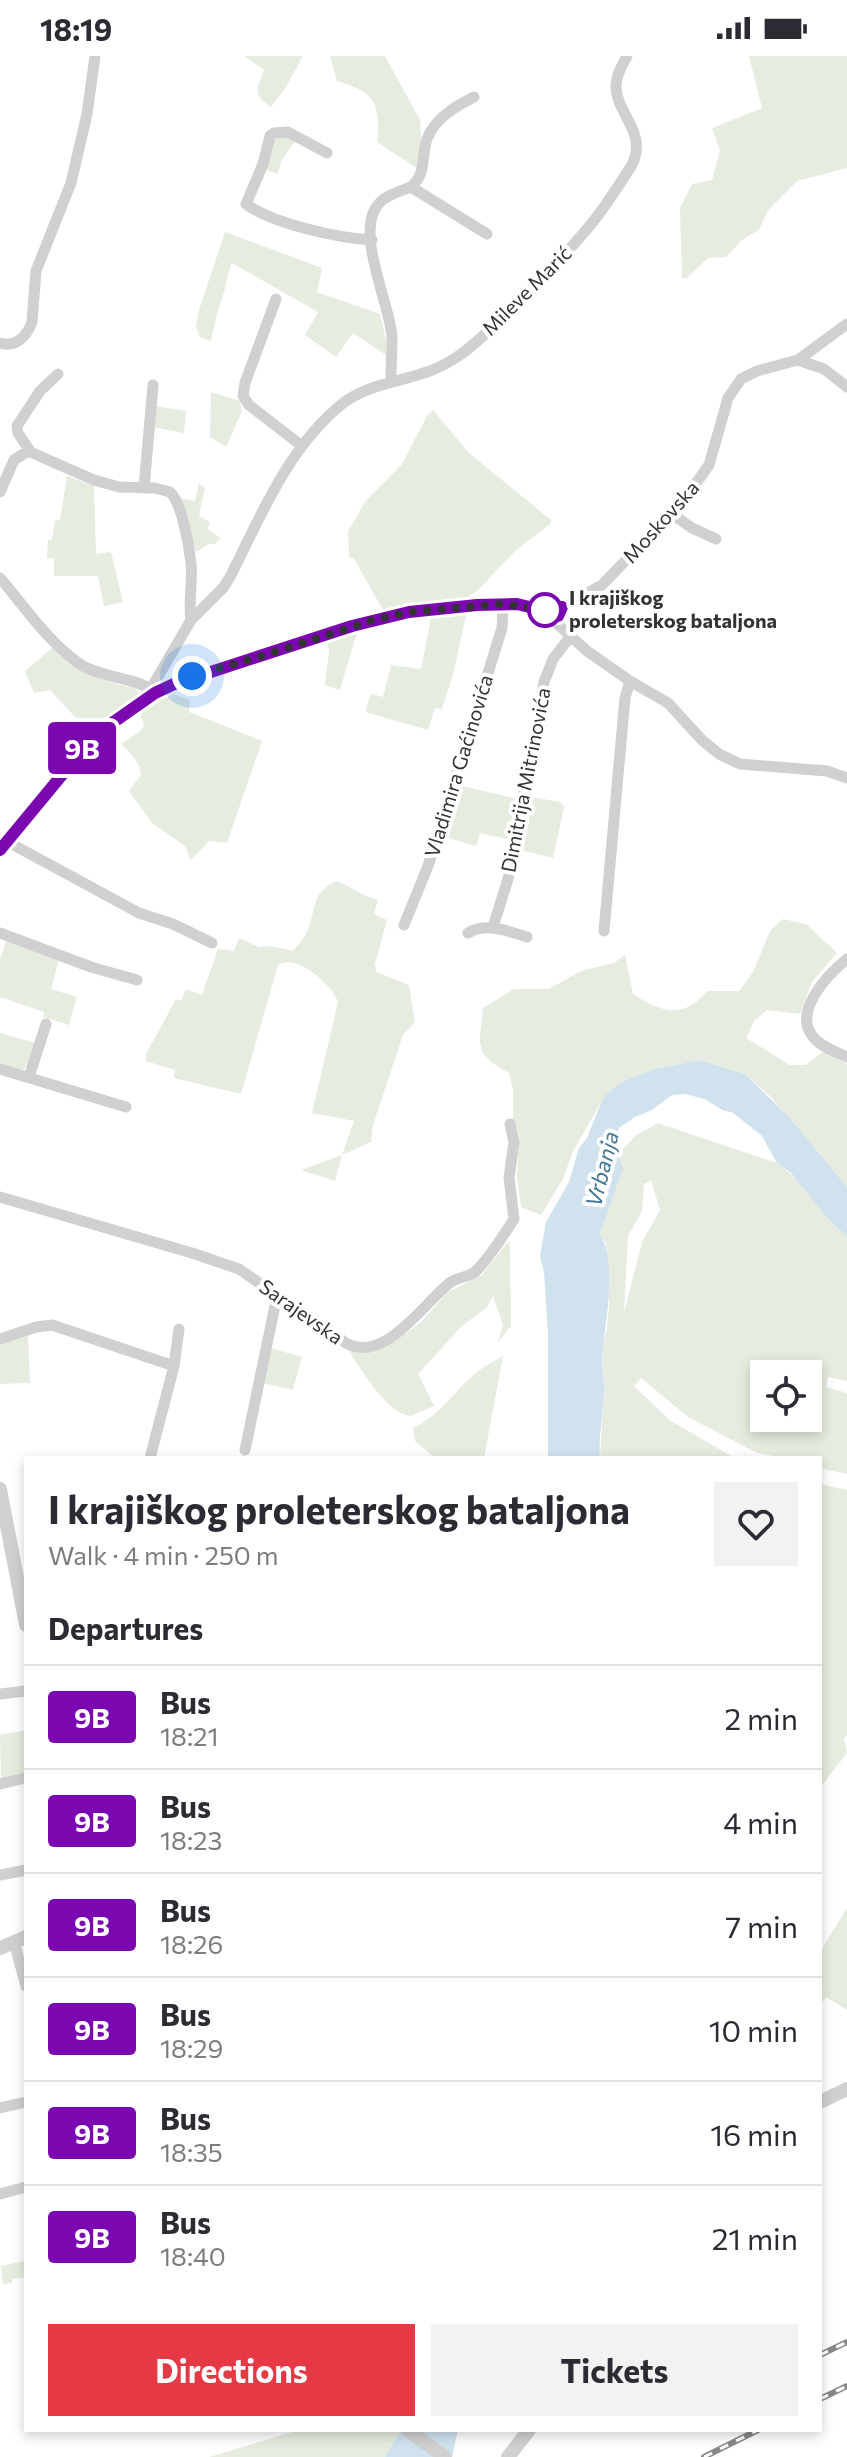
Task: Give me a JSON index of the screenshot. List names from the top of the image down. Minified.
{"streets":{"street":["Mileve Marić","Moskovska","Vladimira Gaćinovića","Dimitrija Mitrinovića","Sarajevska"]},"water":["Vrbanja"],"places":["I krajiškog proleterskog bataljona"],"lines":["bus line 9B"],"page":{"status":"18:19","on_map":"9B","heading":[["I krajiškog proleterskog bataljona","Walk · 4 min · 250 m"],"Departures"],"list":[{"mark":"9B","name":"Bus","note":"18:21","value":"2 min"},{"mark":"9B","name":"Bus","note":"18:23","value":"4 min"},{"mark":"9B","name":"Bus","note":"18:26","value":"7 min"},{"mark":"9B","name":"Bus","note":"18:29","value":"10 min"},{"mark":"9B","name":"Bus","note":"18:35","value":"16 min"},{"mark":"9B","name":"Bus","note":"18:40","value":"21 min"}],"buttons":["Directions","Tickets"]}}
